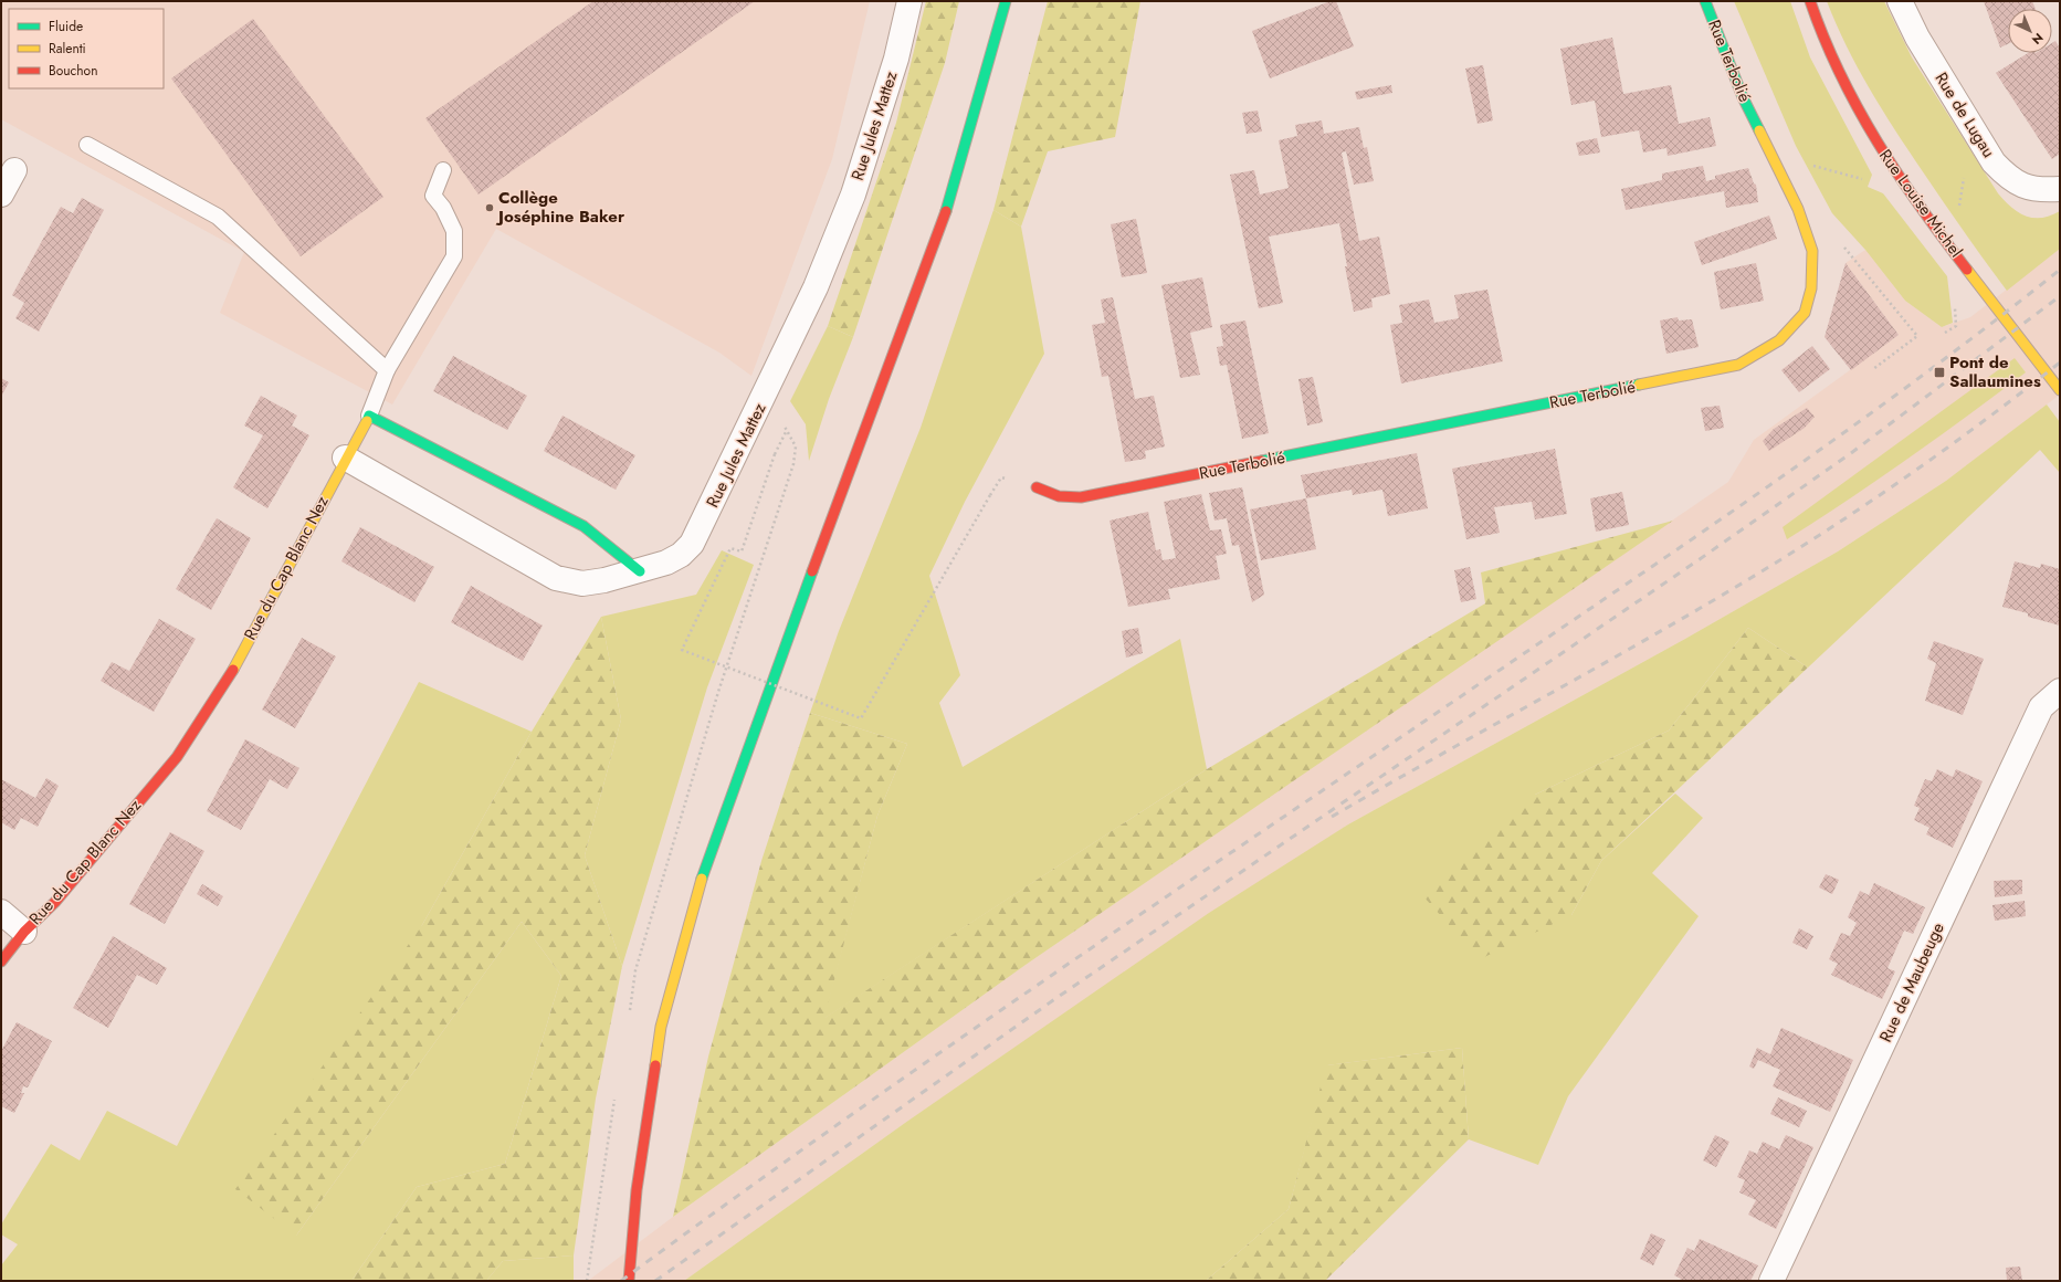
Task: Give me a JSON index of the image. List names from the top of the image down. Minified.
{"streets":{"street":["Rue Terbolié","Rue de Lugau","Rue Jules Mattez","Rue Louise Michel","Rue du Cap Blanc Nez","Rue de Maubeuge"]},"crossings":[["Rue Jules Mattez","Rue du Cap Blanc Nez"]],"places":{"other":["Collège Joséphine Baker"],"transit":["Pont de Sallaumines"]},"legend":["Fluide","Ralenti","Bouchon"],"north":"bottom right"}
